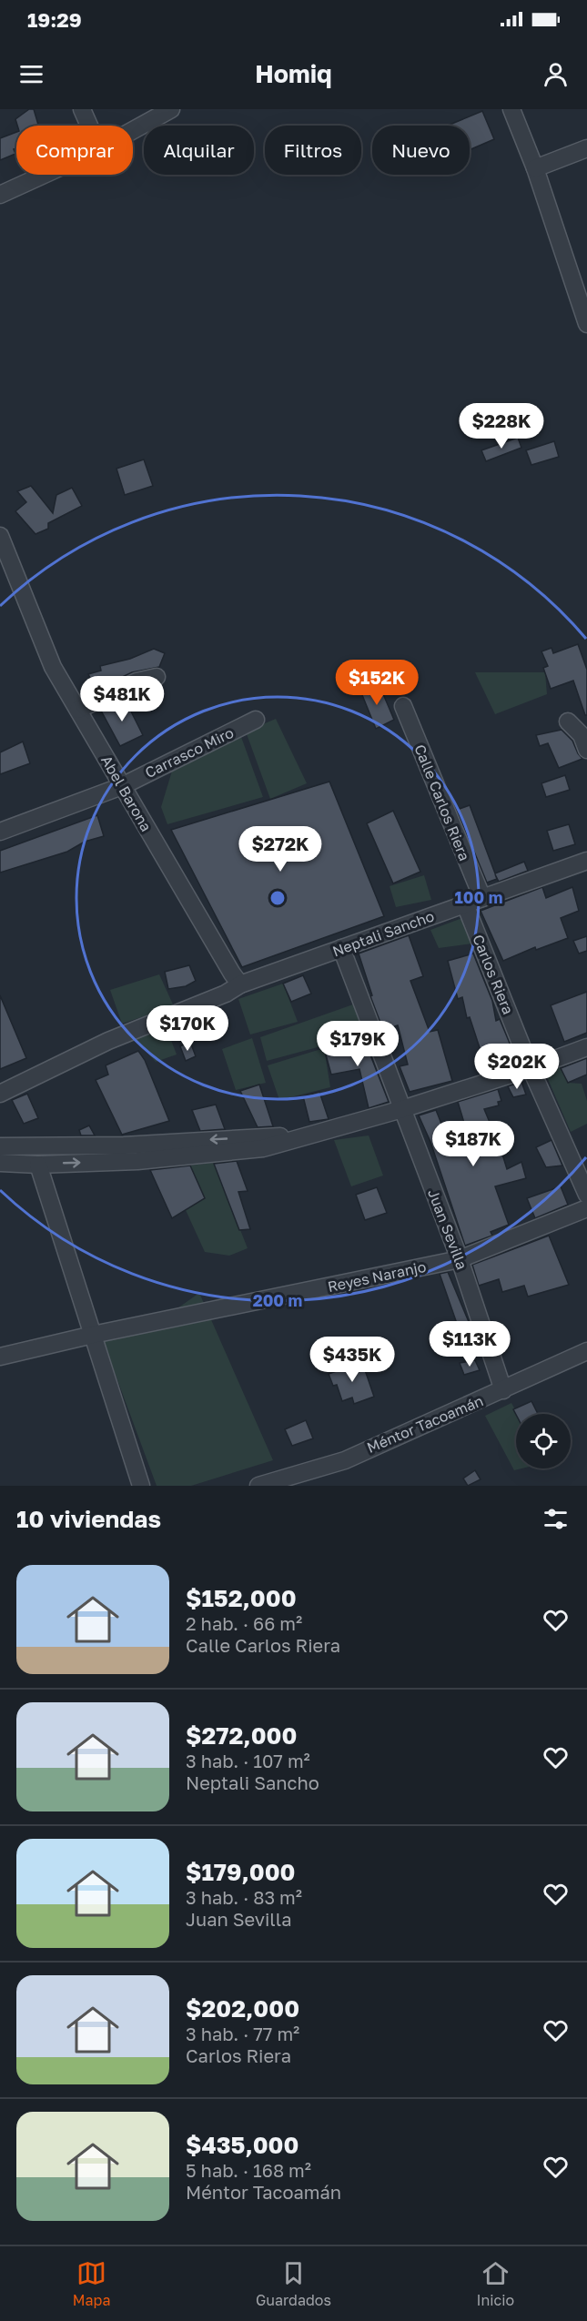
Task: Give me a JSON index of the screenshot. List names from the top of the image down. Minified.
{"streets":{"street":["Carrasco Miro","Abel Barona","Calle Carlos Riera","Neptali Sancho","Carlos Riera","Juan Sevilla","Reyes Naranjo","Méntor Tacoamán"]},"crossings":[["Carrasco Miro","Abel Barona"],["Abel Barona","Neptali Sancho"],["Calle Carlos Riera","Neptali Sancho"],["Neptali Sancho","Carlos Riera"],["Neptali Sancho","Juan Sevilla"],["Juan Sevilla","Reyes Naranjo"],["Juan Sevilla","Méntor Tacoamán"]],"page":{"status":"19:29","header":"Homiq","chip":["Comprar","Alquilar","Filtros","Nuevo"],"price":["$228K","$152K","$481K","$272K","$170K","$179K","$202K","$187K","$113K","$435K"],"heading":"10 viviendas","list":[{"name":"$152,000","note":"2 hab. · 66 m² · Calle Carlos Riera"},{"name":"$272,000","note":"3 hab. · 107 m² · Neptali Sancho"},{"name":"$179,000","note":"3 hab. · 83 m² · Juan Sevilla"},{"name":"$202,000","note":"3 hab. · 77 m² · Carlos Riera"},{"name":"$435,000","note":"5 hab. · 168 m² · Méntor Tacoamán"}],"tabs":["Mapa","Guardados","Inicio"]},"rings":["100 m","200 m"]}
